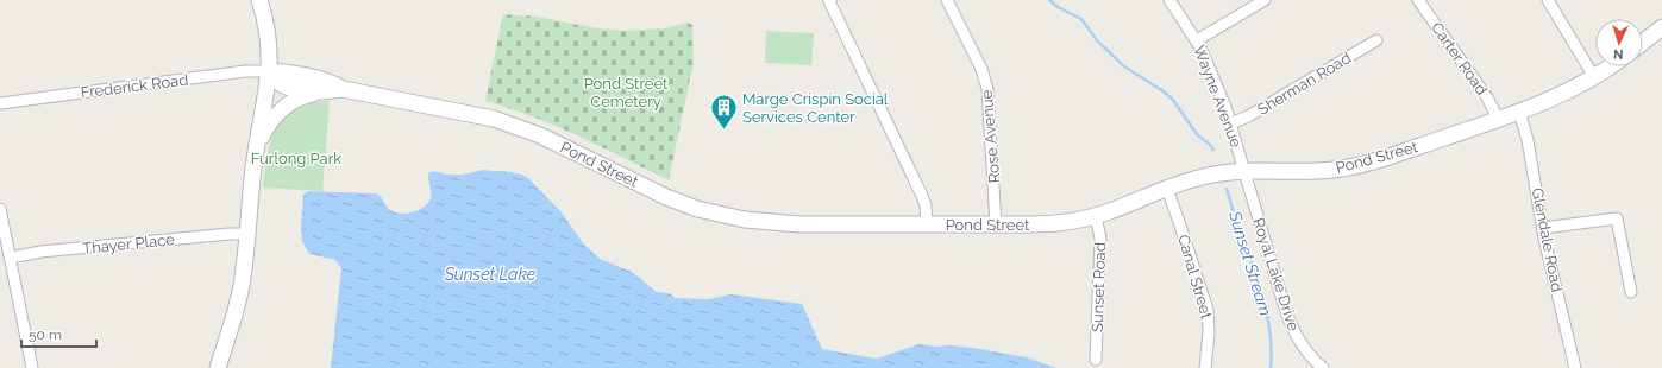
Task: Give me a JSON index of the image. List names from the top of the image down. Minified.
{"streets":{"main road":["Pond Street"],"street":["Carter Road","Sherman Road","Frederick Road","Wayne Avenue","Rose Avenue","Glendale Road","Thayer Place","Royal Lake Drive","Canal Street","Sunset Road"]},"crossings":[["Carter Road","Pond Street"],["Sherman Road","Wayne Avenue"],["Frederick Road","Pond Street"],["Wayne Avenue","Pond Street"],["Wayne Avenue","Royal Lake Drive"],["Rose Avenue","Pond Street"],["Pond Street","Glendale Road"],["Pond Street","Royal Lake Drive"],["Pond Street","Canal Street"],["Pond Street","Sunset Road"]],"water":["Sunset Stream","Sunset Lake"],"parks":["Pond Street Cemetery","Furlong Park"],"places":{"building":["Marge Crispin Social Services Center"]},"scale_bar":"50 m","north":"bottom"}
